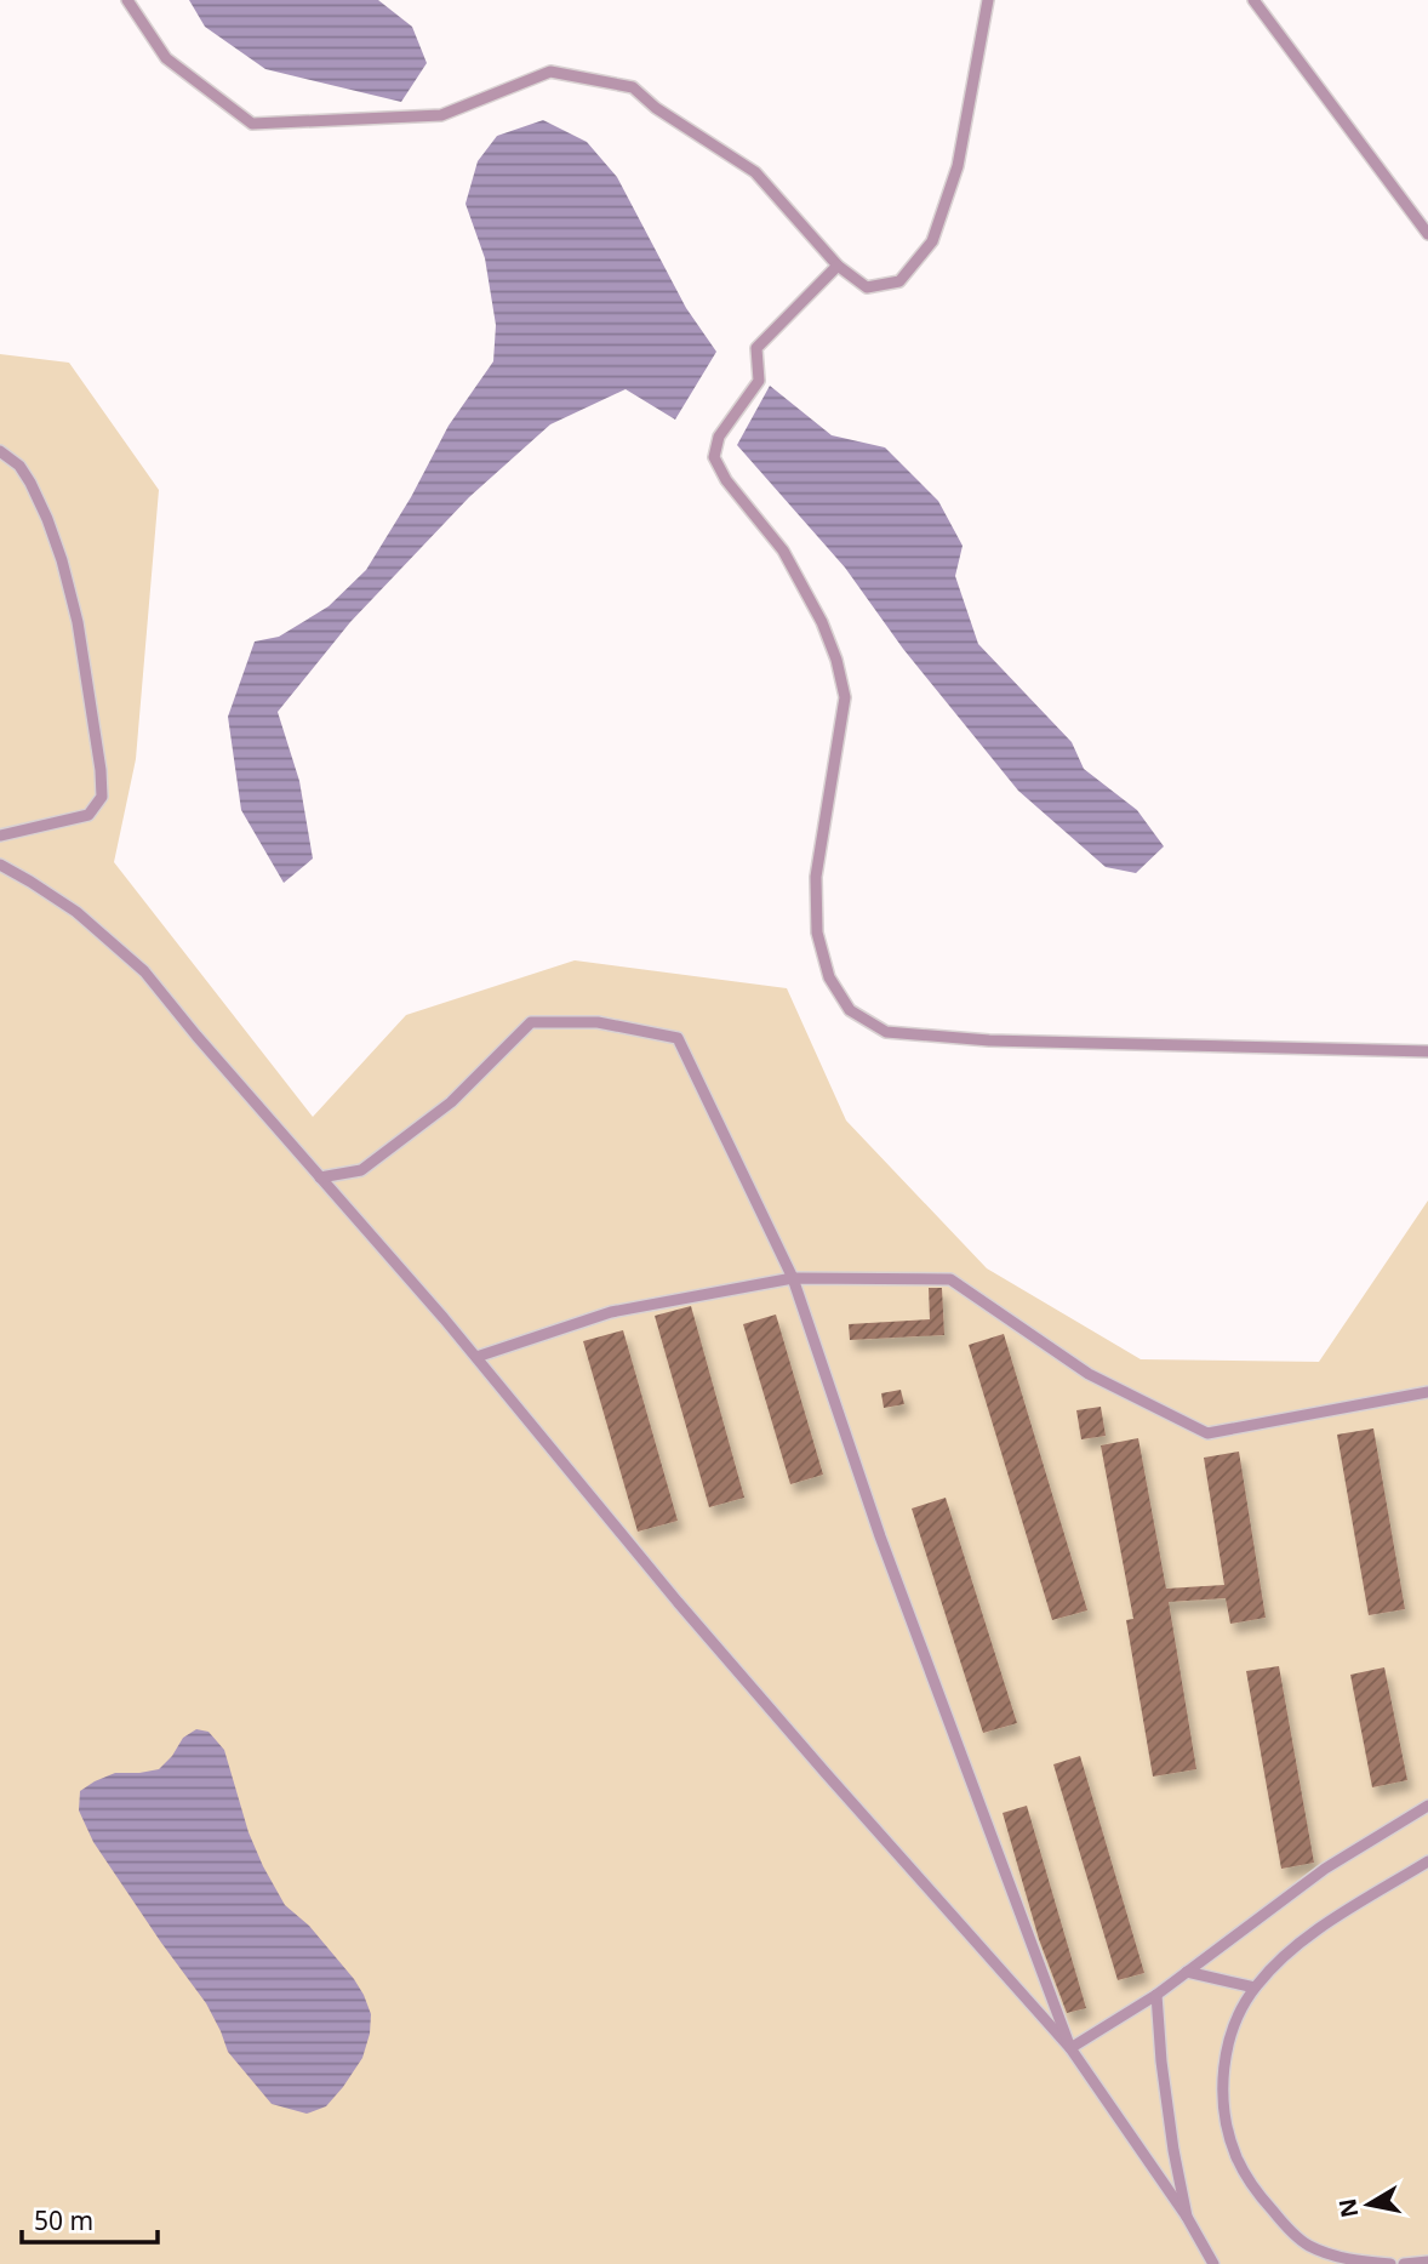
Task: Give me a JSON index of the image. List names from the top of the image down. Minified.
{"scale_bar":"50 m","north":"left"}
